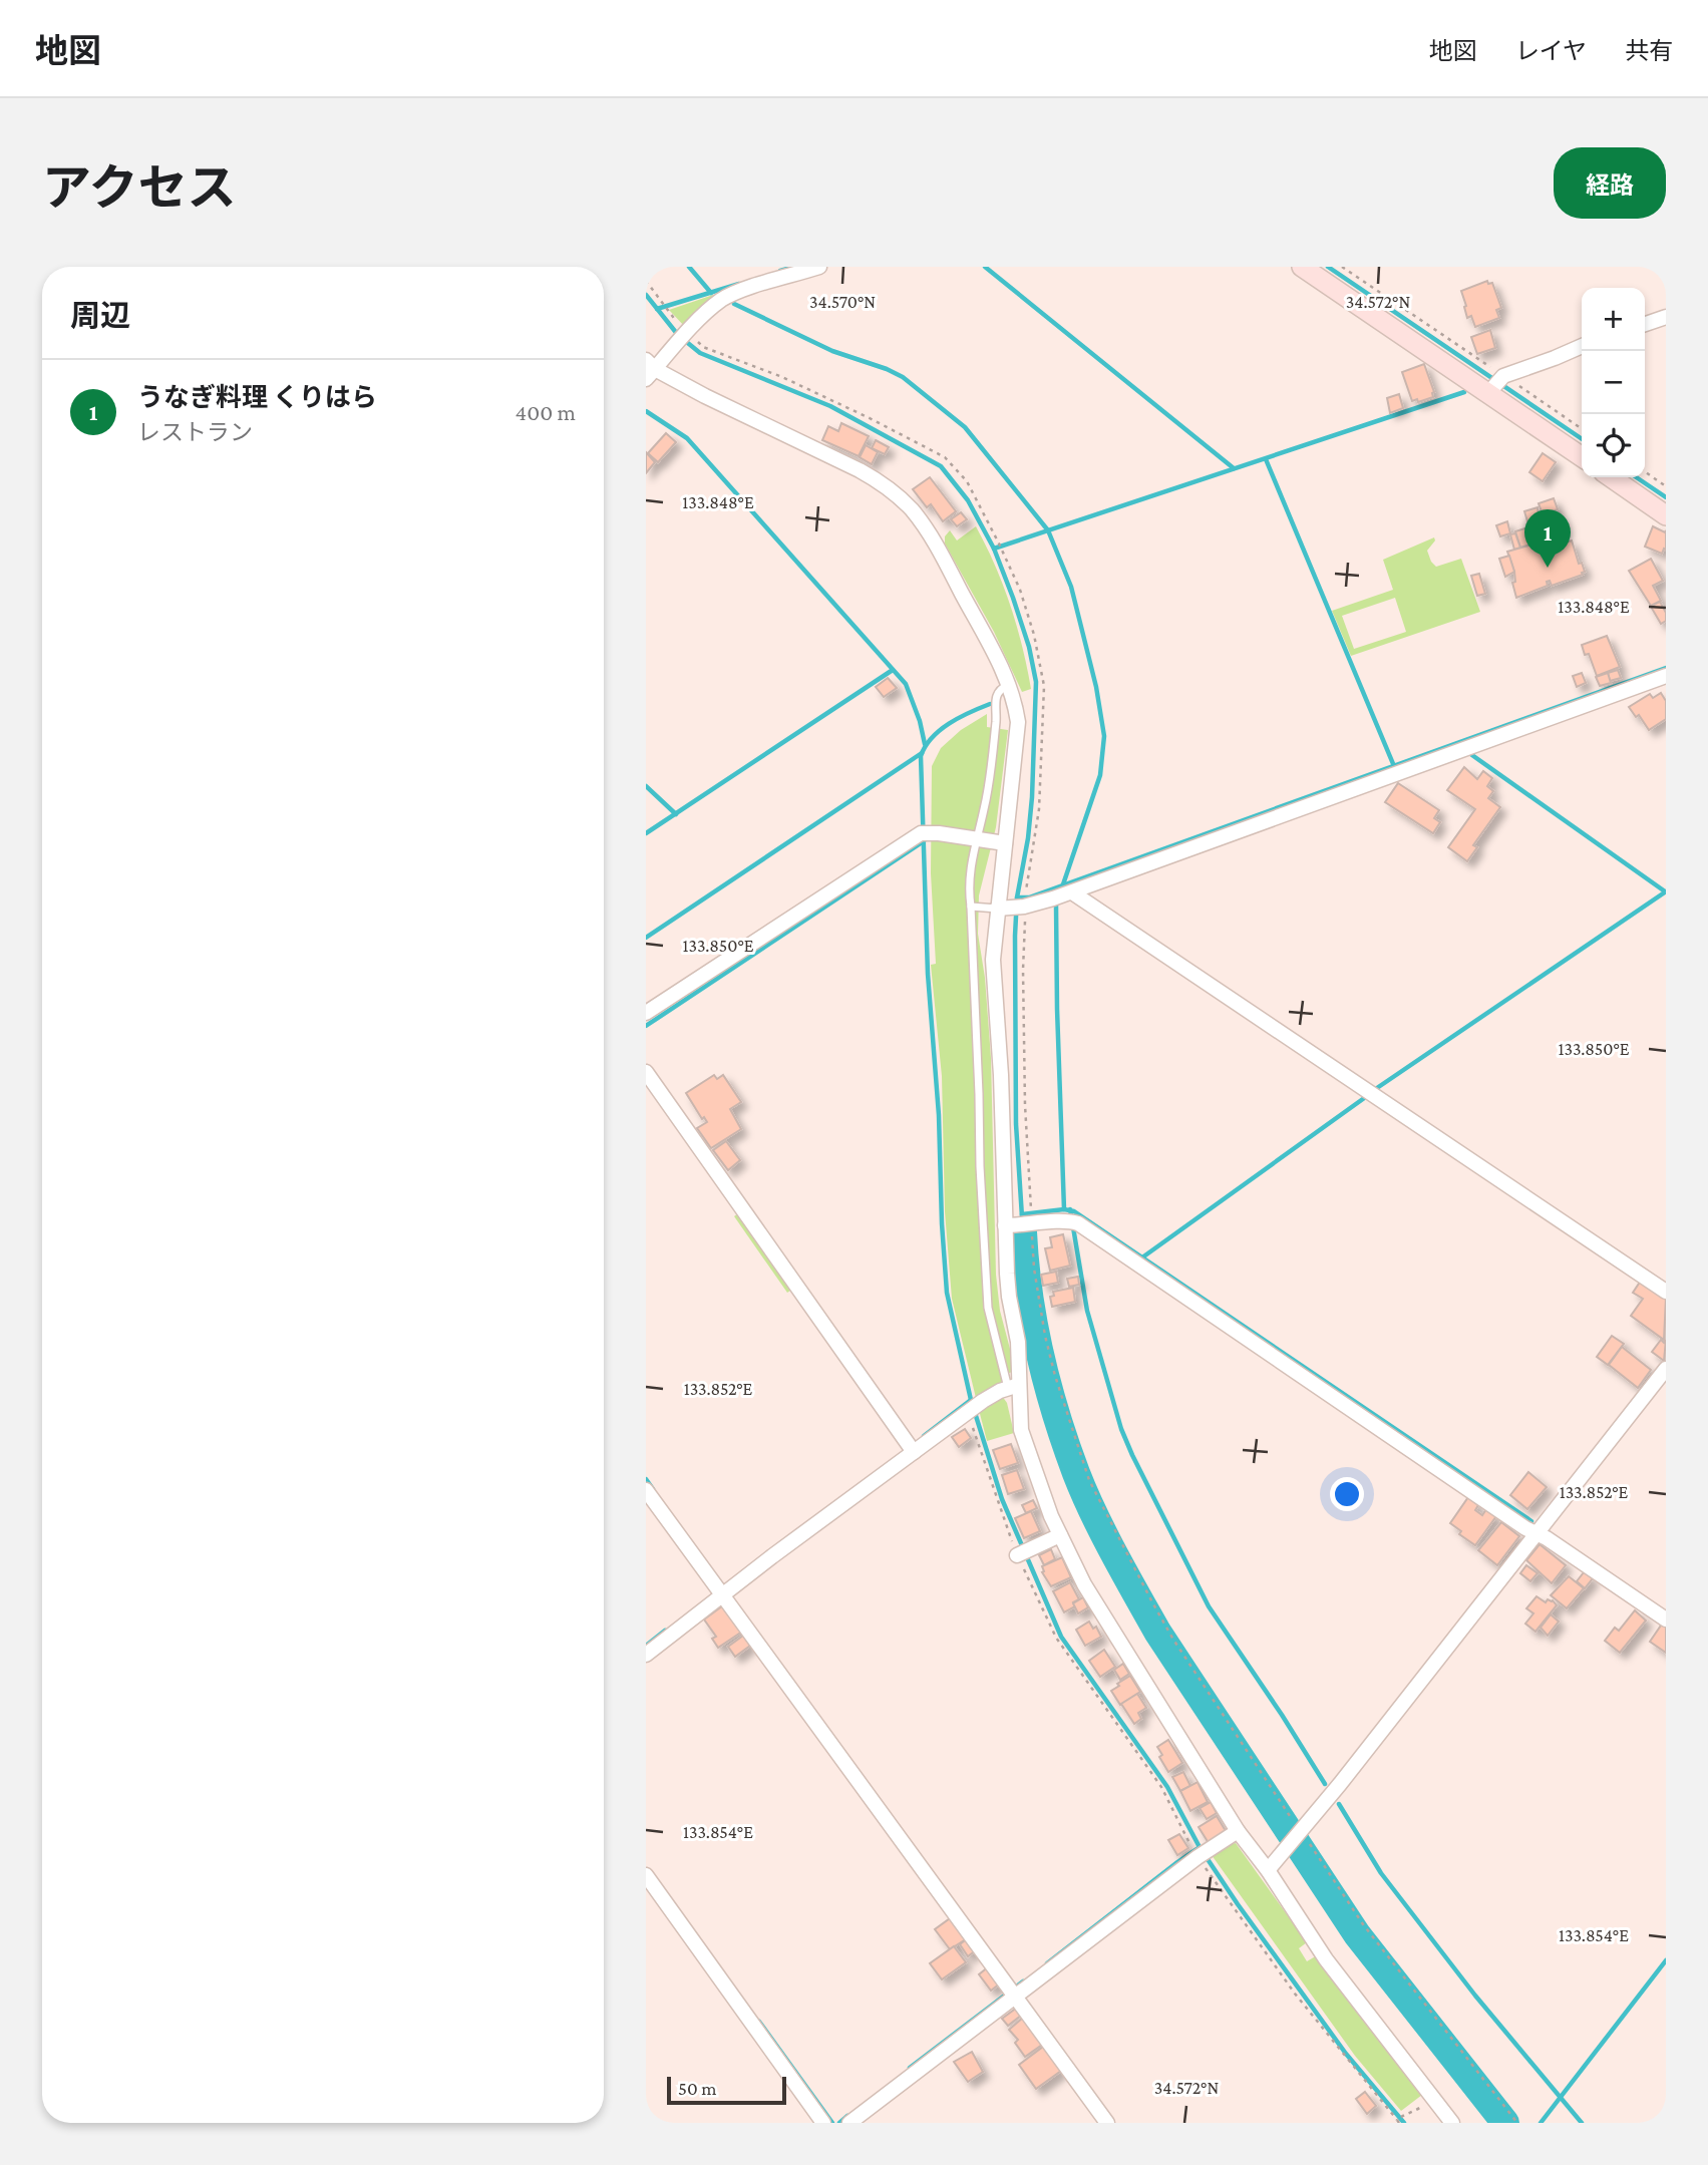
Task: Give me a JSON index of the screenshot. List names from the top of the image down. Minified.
{"scale_bar":"50 m","page":{"header":"地図","nav":["地図","レイヤ","共有"],"title":"アクセス","buttons":"経路","heading":"周辺","map_buttons":["+","−"],"list":[{"mark":"1","name":"うなぎ料理 くりはら","note":"レストラン","value":"400 m"}],"pins":"1","scale":"50 m"},"coordinates":["34.570°N","34.572°N","133.848°E","133.850°E","133.852°E","133.854°E"]}
